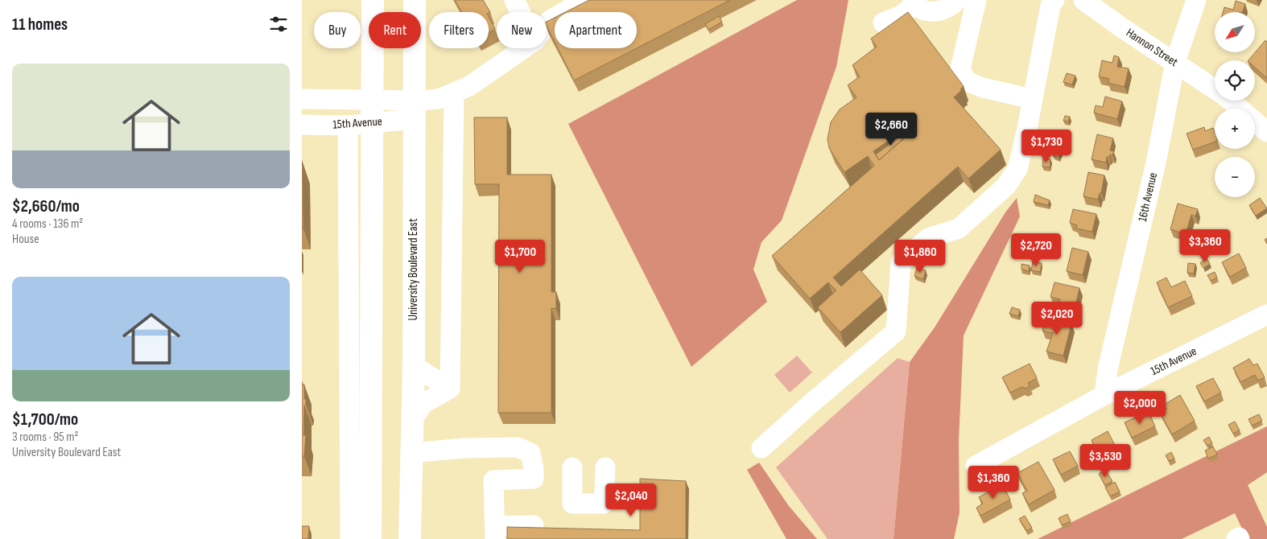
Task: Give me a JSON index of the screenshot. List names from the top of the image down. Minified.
{"streets":{"main road":["University Boulevard East"],"street":["Hannon Street","15th Avenue","16th Avenue"]},"crossings":[["Hannon Street","16th Avenue"],["15th Avenue","16th Avenue"],["15th Avenue","University Boulevard East"]],"north":"bottom left","page":{"heading":"11 homes","map_buttons":["+","−"],"chip":["Buy","Rent","Filters","New","Apartment"],"list":[{"name":"$2,660/mo","note":"4 rooms · 136 m² · House"},{"name":"$1,700/mo","note":"3 rooms · 95 m² · University Boulevard East"}],"price":["$2,660","$1,730","$3,360","$2,720","$1,700","$1,860","$2,020","$2,000","$3,530","$1,360","$2,040"]}}
